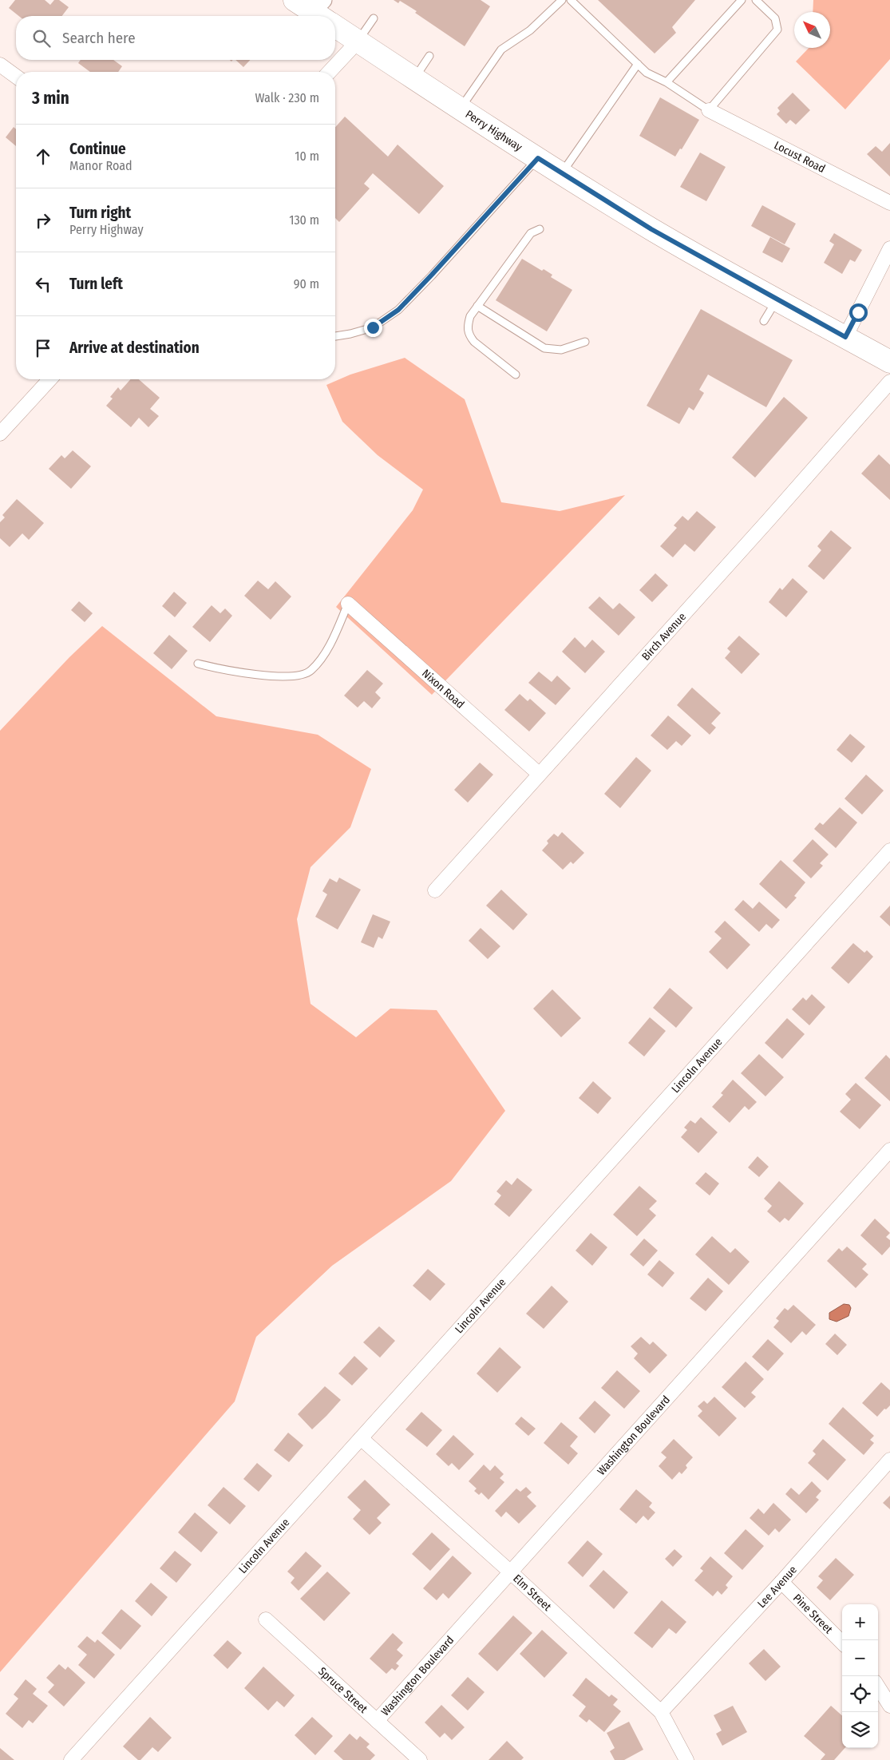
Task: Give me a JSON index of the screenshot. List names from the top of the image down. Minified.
{"streets":{"main road":["Perry Highway"],"street":["Locust Road","Birch Avenue","Nixon Road","Lincoln Avenue","Washington Boulevard","Lee Avenue","Elm Street","Pine Street","Spruce Street"]},"crossings":[["Birch Avenue","Nixon Road"],["Lincoln Avenue","Elm Street"],["Washington Boulevard","Elm Street"],["Washington Boulevard","Spruce Street"],["Lee Avenue","Elm Street"],["Lee Avenue","Pine Street"]],"north":"top left","page":{"search":"Search here","heading":["3 min","Walk · 230 m"],"list":[["Continue","Manor Road","10 m"],["Turn right","Perry Highway","130 m"],["Turn left","90 m"],"Arrive at destination"],"map_buttons":["+","−"]}}
